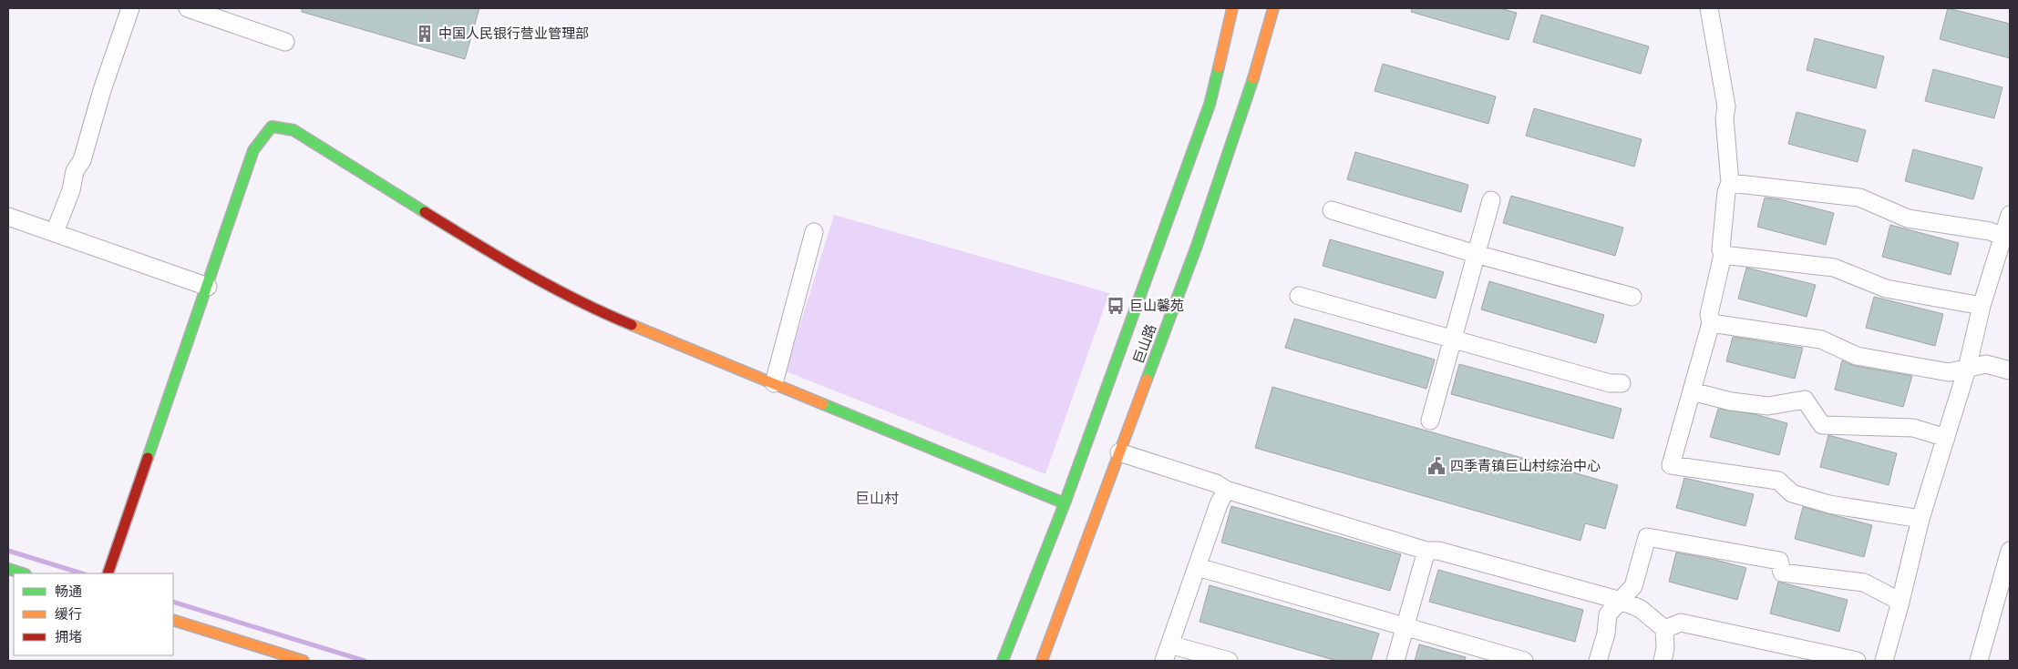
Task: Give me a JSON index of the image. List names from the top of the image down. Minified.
{"streets":{"street":["巨山路"]},"districts":["巨山村"],"places":{"building":["中国人民银行营业管理部"],"bus stop":["巨山馨苑"],"public building":["四季青镇巨山村综治中心"]},"legend":["畅通","缓行","拥堵"]}
